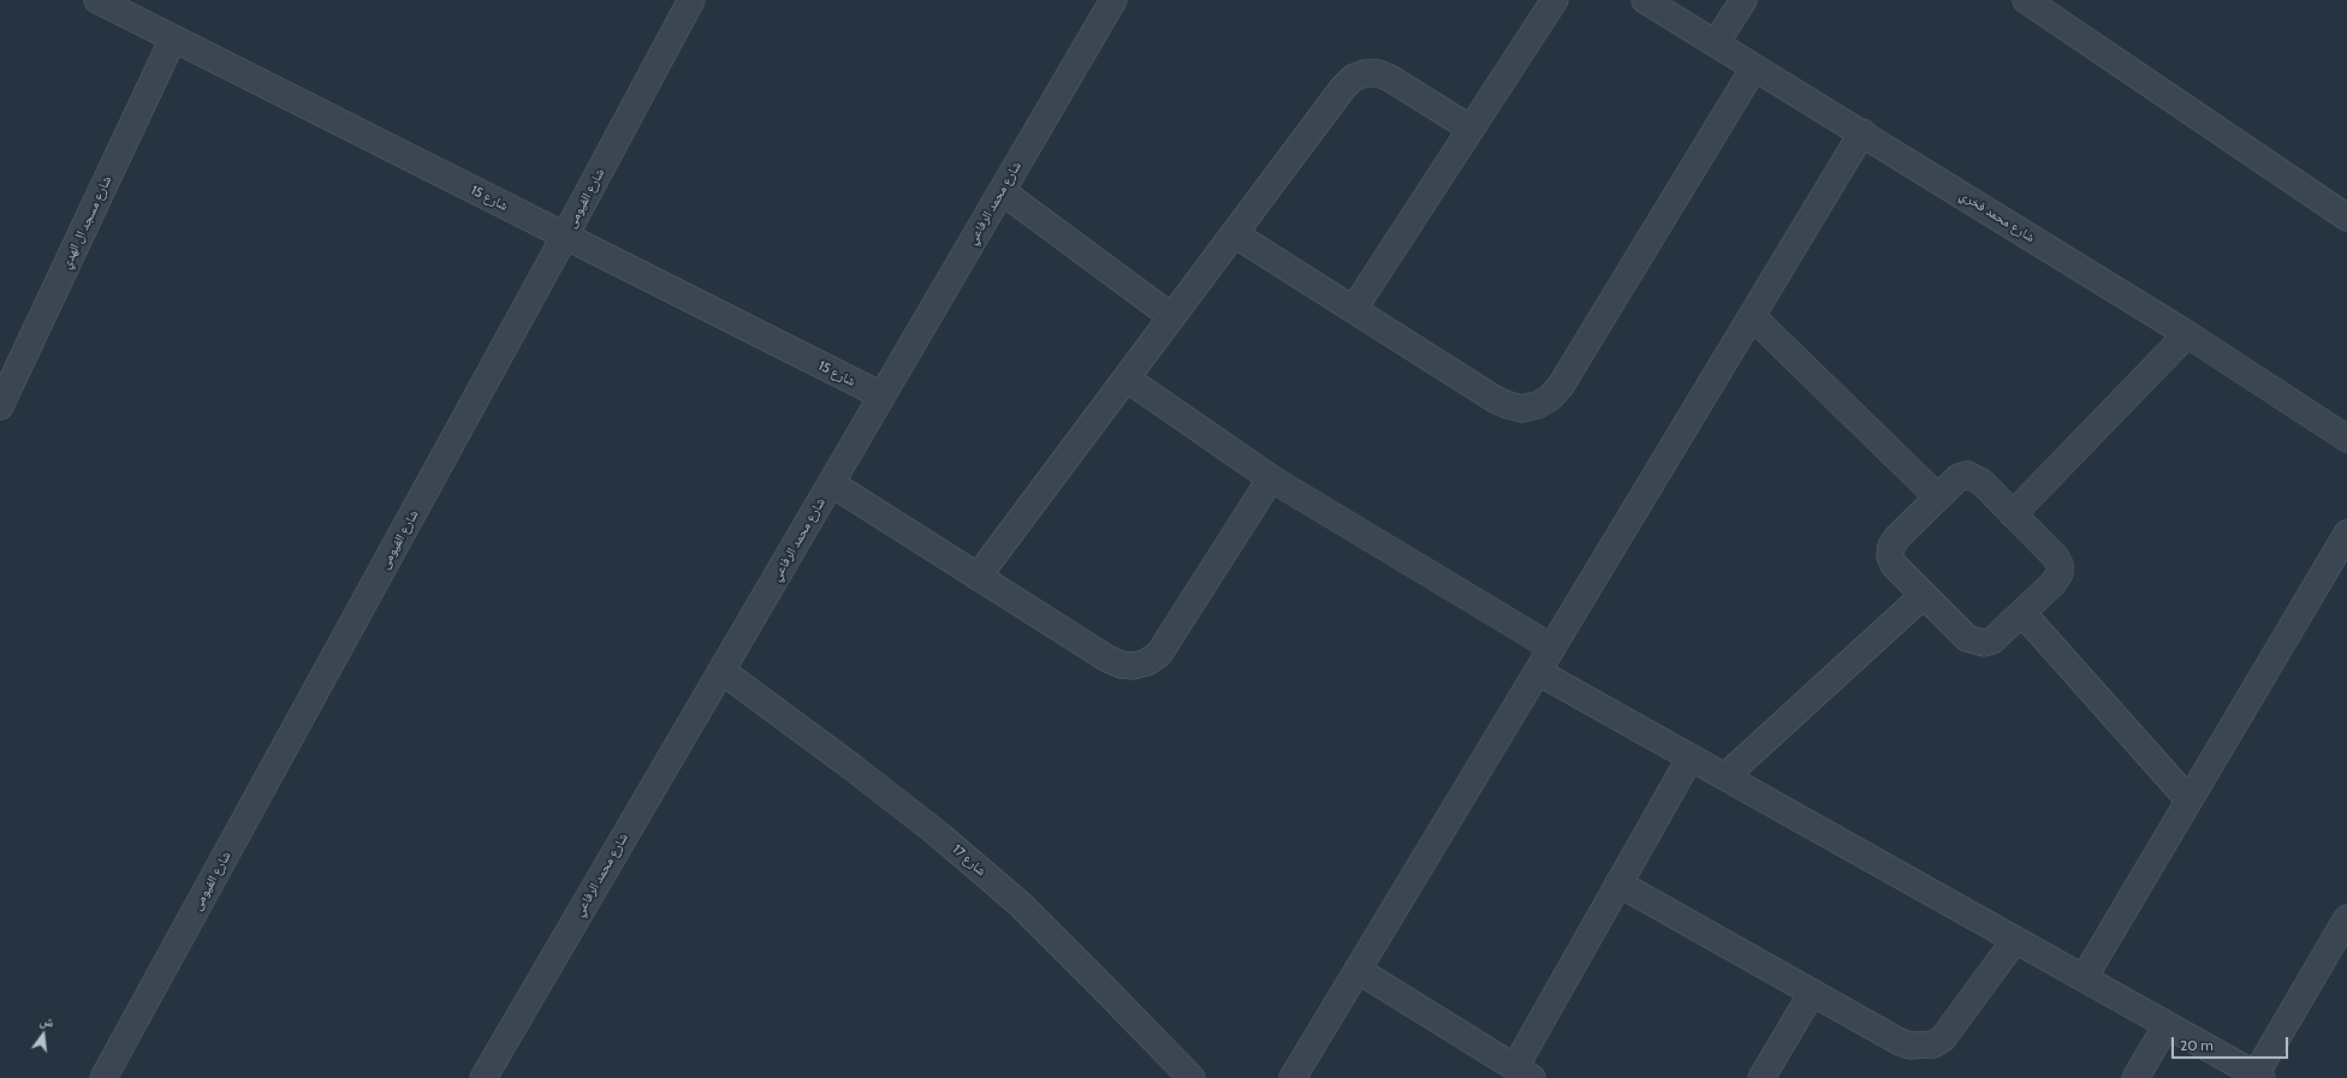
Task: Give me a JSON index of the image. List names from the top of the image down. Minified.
{"streets":{"street":["شارع 15","شارع الفيومى","شارع محمد الرفاعي","شارع محمد فخري","شارع مسجد ال الهدي","شارع 17"]},"crossings":[["شارع 15","شارع الفيومى"],["شارع 15","شارع محمد الرفاعي"],["شارع 15","شارع مسجد ال الهدي"],["شارع محمد الرفاعي","شارع 17"]],"scale_bar":"20 m","north":"top"}
